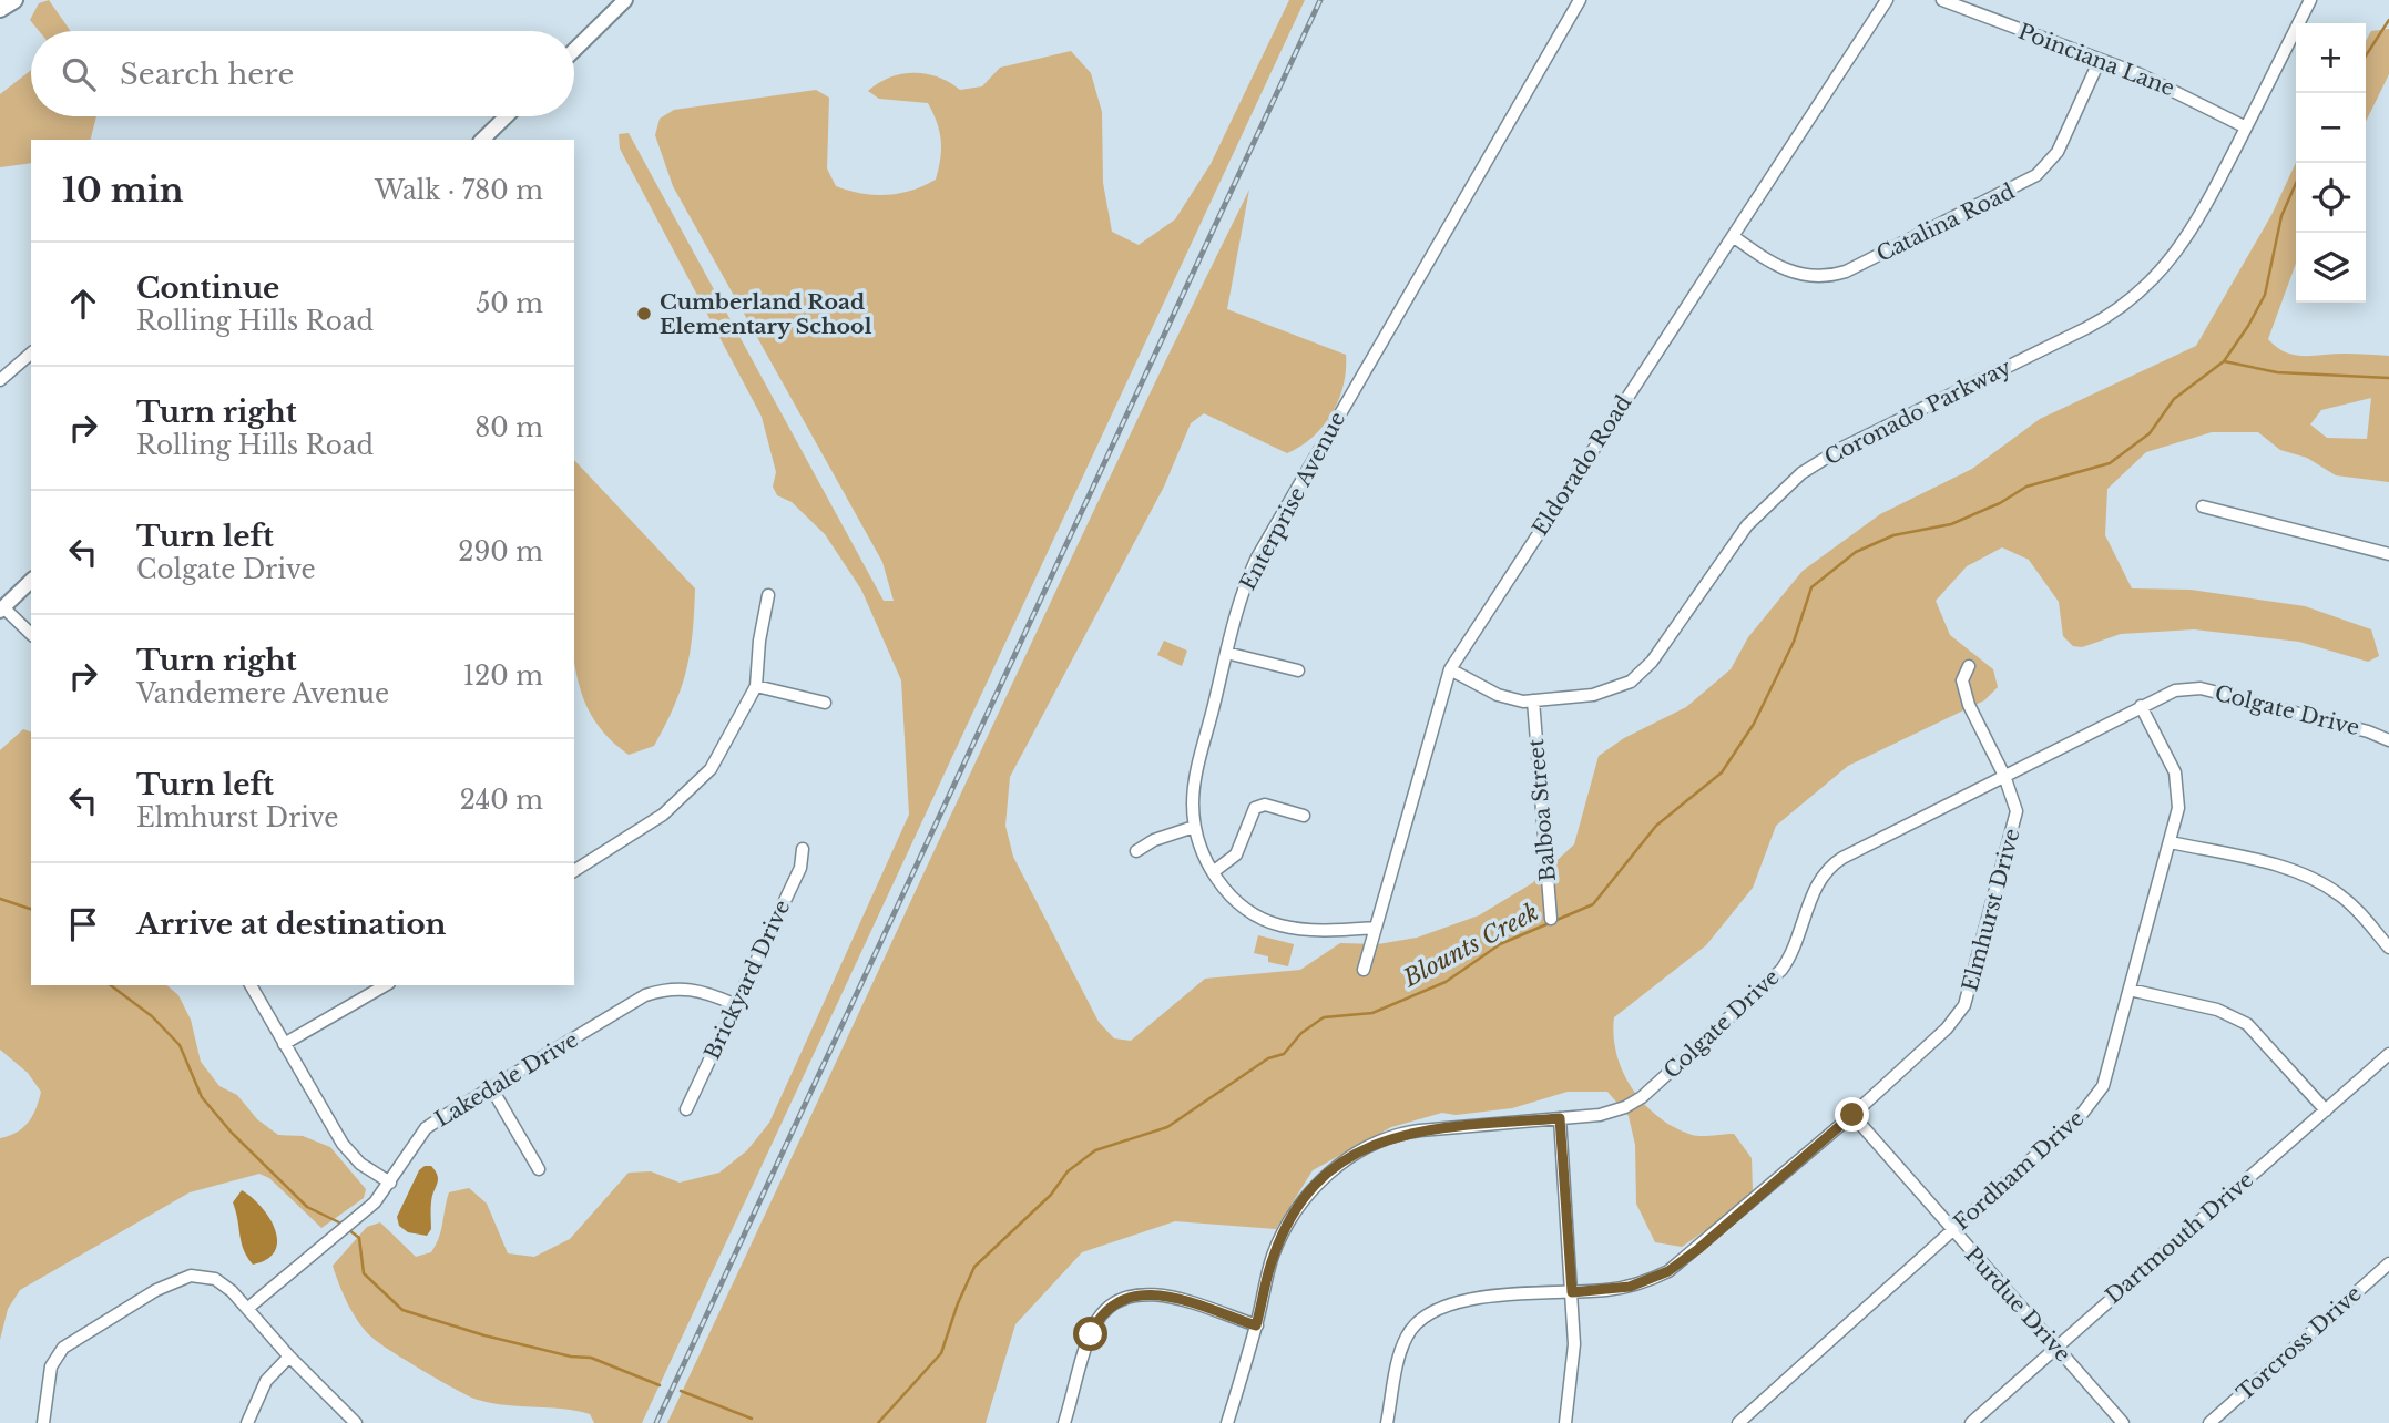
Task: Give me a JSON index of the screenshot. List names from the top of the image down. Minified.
{"streets":{"street":["Poinciana Lane","Catalina Road","Coronado Parkway","Eldorado Road","Enterprise Avenue","Colgate Drive","Balboa Street","Elmhurst Drive","Brickyard Drive","Lakedale Drive","Fordham Drive","Dartmouth Drive","Purdue Drive","Torcross Drive"]},"crossings":[["Poinciana Lane","Catalina Road"],["Poinciana Lane","Coronado Parkway"],["Catalina Road","Eldorado Road"],["Coronado Parkway","Eldorado Road"],["Coronado Parkway","Balboa Street"],["Eldorado Road","Enterprise Avenue"],["Colgate Drive","Elmhurst Drive"],["Colgate Drive","Fordham Drive"],["Elmhurst Drive","Purdue Drive"],["Brickyard Drive","Lakedale Drive"],["Fordham Drive","Purdue Drive"],["Dartmouth Drive","Purdue Drive"]],"water":["Blounts Creek"],"places":["Cumberland Road Elementary School"],"page":{"map_buttons":["+","−"],"search":"Search here","heading":["10 min","Walk · 780 m"],"list":[["Continue","Rolling Hills Road","50 m"],["Turn right","Rolling Hills Road","80 m"],["Turn left","Colgate Drive","290 m"],["Turn right","Vandemere Avenue","120 m"],["Turn left","Elmhurst Drive","240 m"],"Arrive at destination"]}}
